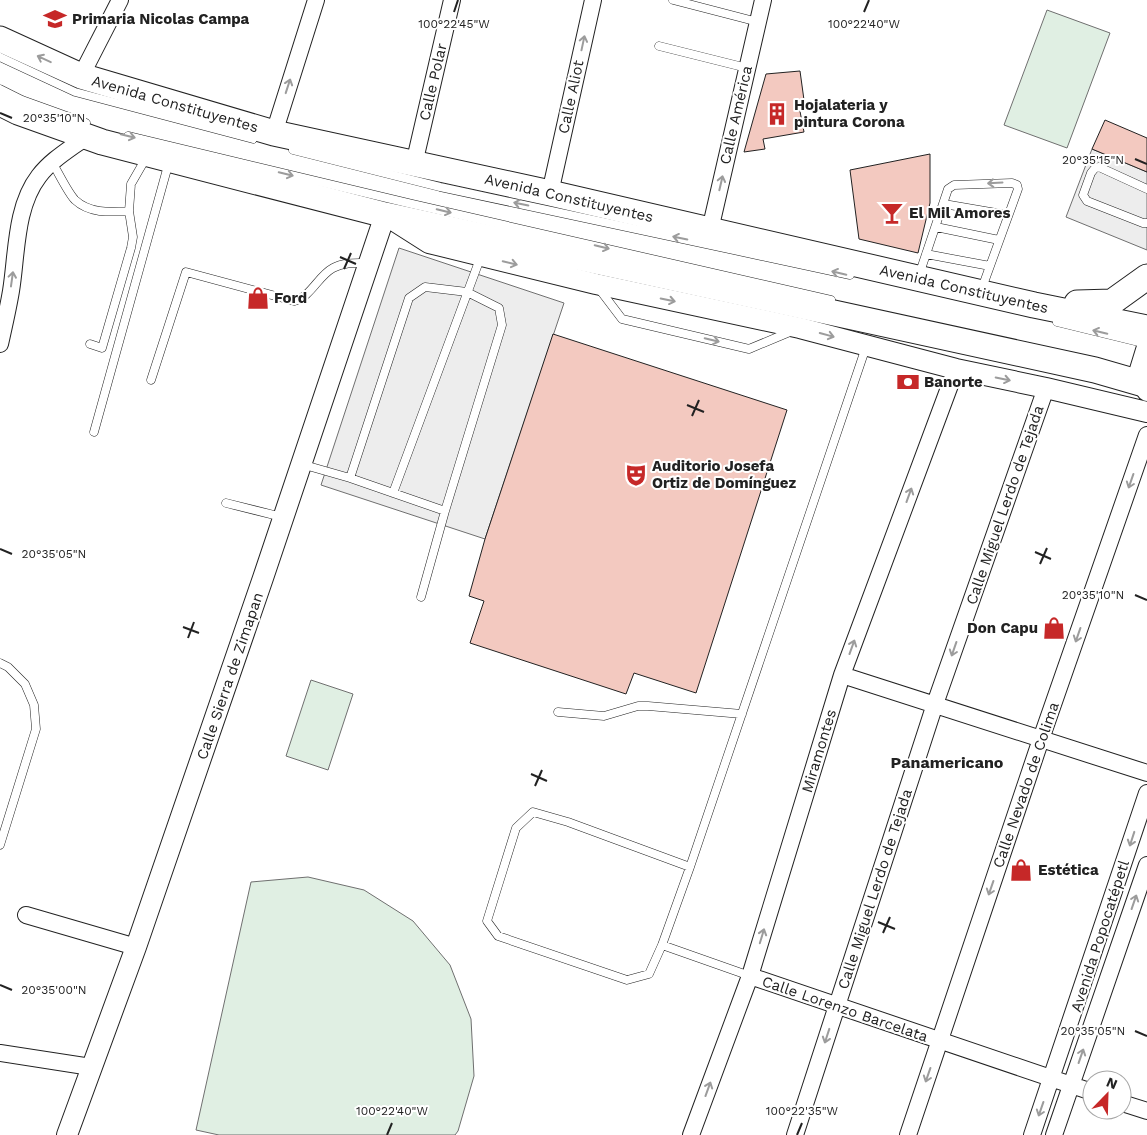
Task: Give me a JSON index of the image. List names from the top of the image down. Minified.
{"streets":{"main road":["Avenida Constituyentes"],"street":["Calle Polar","Calle Aliot","Calle América","Calle Miguel Lerdo de Tejada","Calle Sierra de Zimapan","Miramontes","Calle Nevado de Colima","Avenida Popocatépetl","Calle Lorenzo Barcelata"]},"crossings":[["Calle Polar","Avenida Constituyentes"],["Calle Aliot","Avenida Constituyentes"],["Avenida Constituyentes","Calle América"],["Calle Miguel Lerdo de Tejada","Calle Lorenzo Barcelata"],["Miramontes","Calle Lorenzo Barcelata"],["Calle Nevado de Colima","Calle Lorenzo Barcelata"],["Avenida Popocatépetl","Calle Lorenzo Barcelata"]],"one_way":["Calle Aliot","Calle América","Calle Miguel Lerdo de Tejada","Miramontes","Calle Nevado de Colima"],"districts":["Panamericano"],"places":{"school or university":["Primaria Nicolas Campa"],"building":["Hojalateria y pintura Corona"],"bar":["El Mil Amores"],"shop":["Ford","Don Capu","Estética"],"bank":["Banorte"],"theatre":["Auditorio Josefa Ortiz de Domínguez"]},"north":"top right","coordinates":["100°22'45\"W","100°22'40\"W","20°35'10\"N","20°35'15\"N","20°35'05\"N","20°35'00\"N","100°22'35\"W"]}
